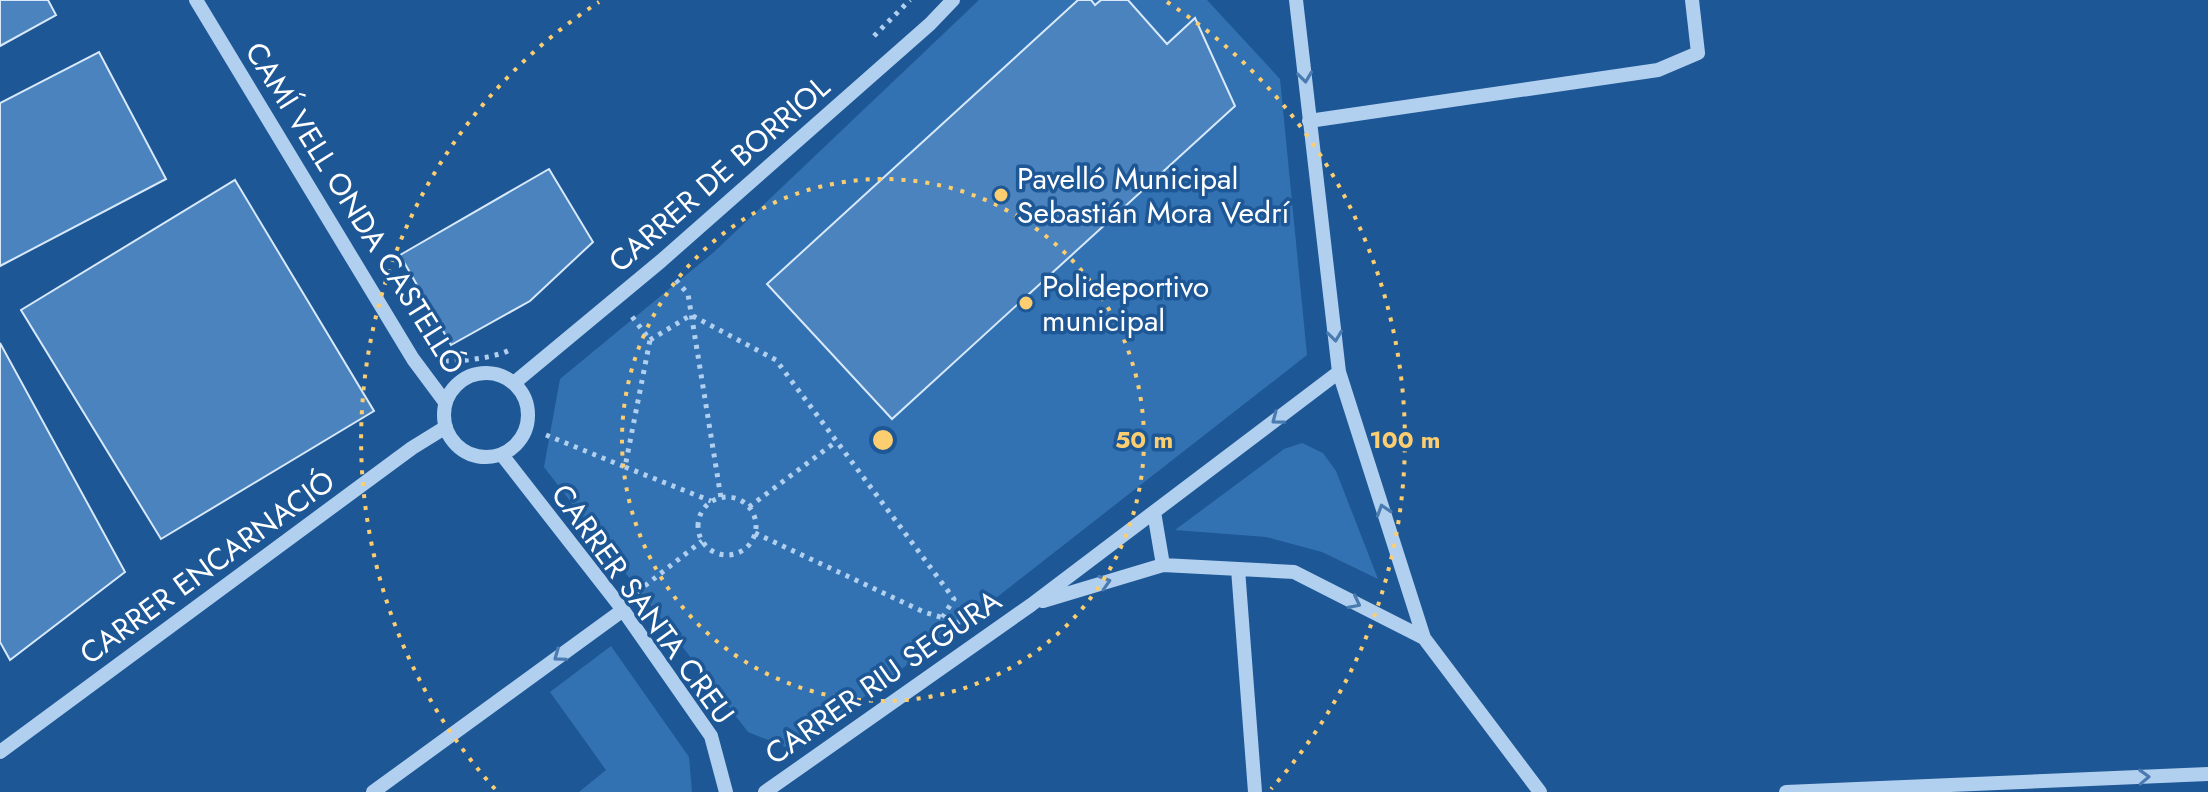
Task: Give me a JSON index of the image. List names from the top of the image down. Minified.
{"streets":{"street":["CARRER DE BORRIOL","CAMÍ VELL ONDA CASTELLÓ","CARRER ENCARNACIÓ","CARRER SANTA CREU","CARRER RIU SEGURA"]},"crossings":[["CARRER DE BORRIOL","CAMÍ VELL ONDA CASTELLÓ"],["CARRER DE BORRIOL","CARRER ENCARNACIÓ"],["CARRER DE BORRIOL","CARRER SANTA CREU"],["CAMÍ VELL ONDA CASTELLÓ","CARRER ENCARNACIÓ"],["CAMÍ VELL ONDA CASTELLÓ","CARRER SANTA CREU"],["CARRER ENCARNACIÓ","CARRER SANTA CREU"]],"places":["Pavelló Municipal Sebastián Mora Vedrí","Polideportivo municipal"],"rings":["50 m","100 m"]}
